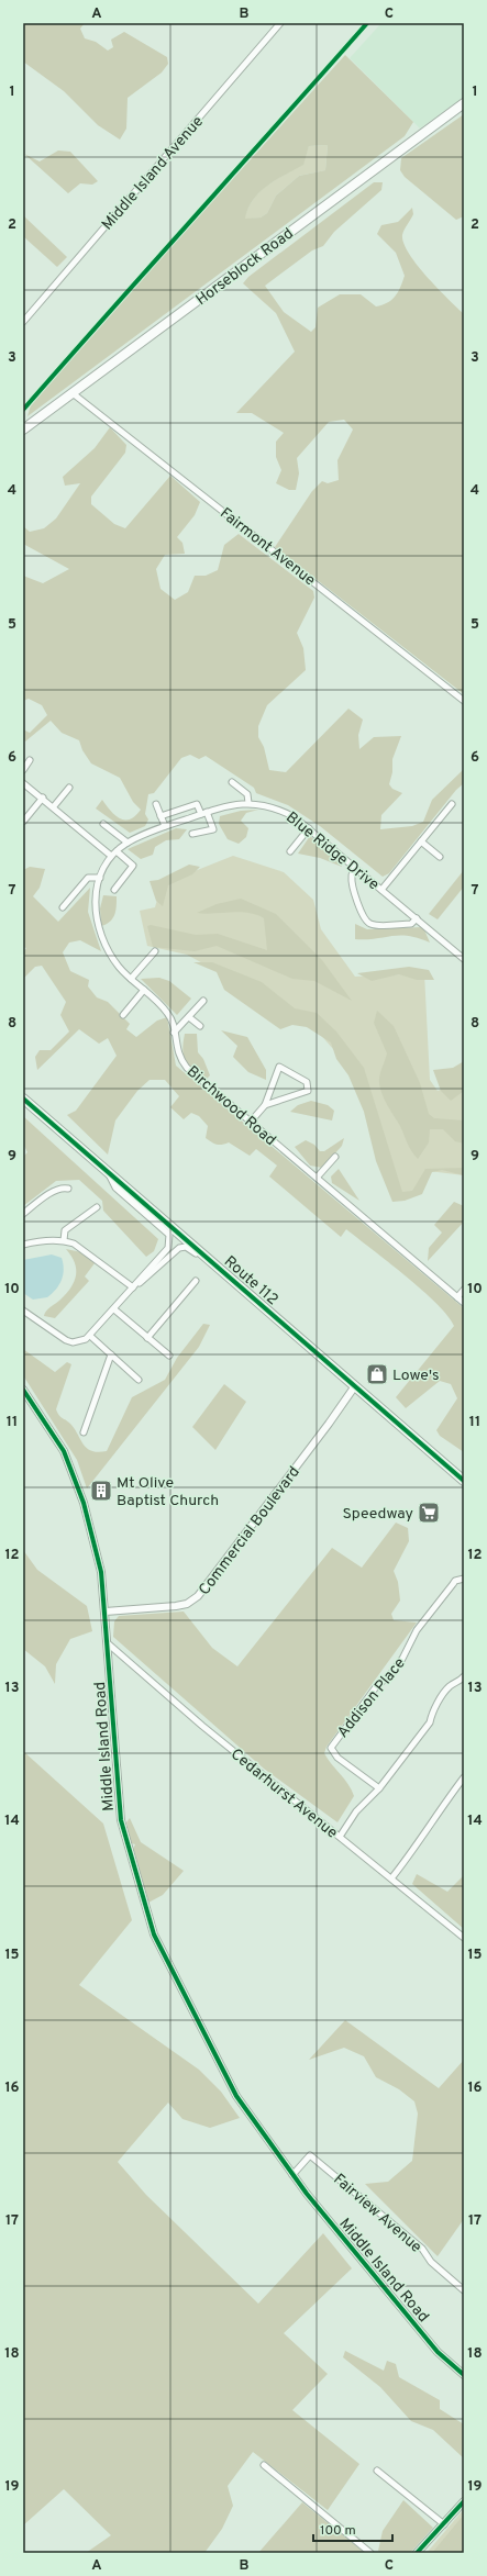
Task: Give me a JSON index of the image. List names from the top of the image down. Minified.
{"streets":{"main road":["Horseblock Road","Route 112"],"street":["Middle Island Avenue","Fairmont Avenue","Blue Ridge Drive","Birchwood Road","Commercial Boulevard","Addison Place","Middle Island Road","Cedarhurst Avenue","Fairview Avenue"]},"crossings":[["Horseblock Road","Fairmont Avenue"],["Blue Ridge Drive","Birchwood Road"],["Route 112","Commercial Boulevard"],["Commercial Boulevard","Middle Island Road"],["Middle Island Road","Cedarhurst Avenue"],["Middle Island Road","Fairview Avenue"]],"places":{"shop":["Lowe's"],"building":["Mt Olive Baptist Church"],"supermarket":["Speedway"]},"scale_bar":"100 m","grid":{"columns":["A","B","C"],"rows":["1","2","3","4","5","6","7","8","9","10","11","12","13","14","15","16","17","18","19"]}}
